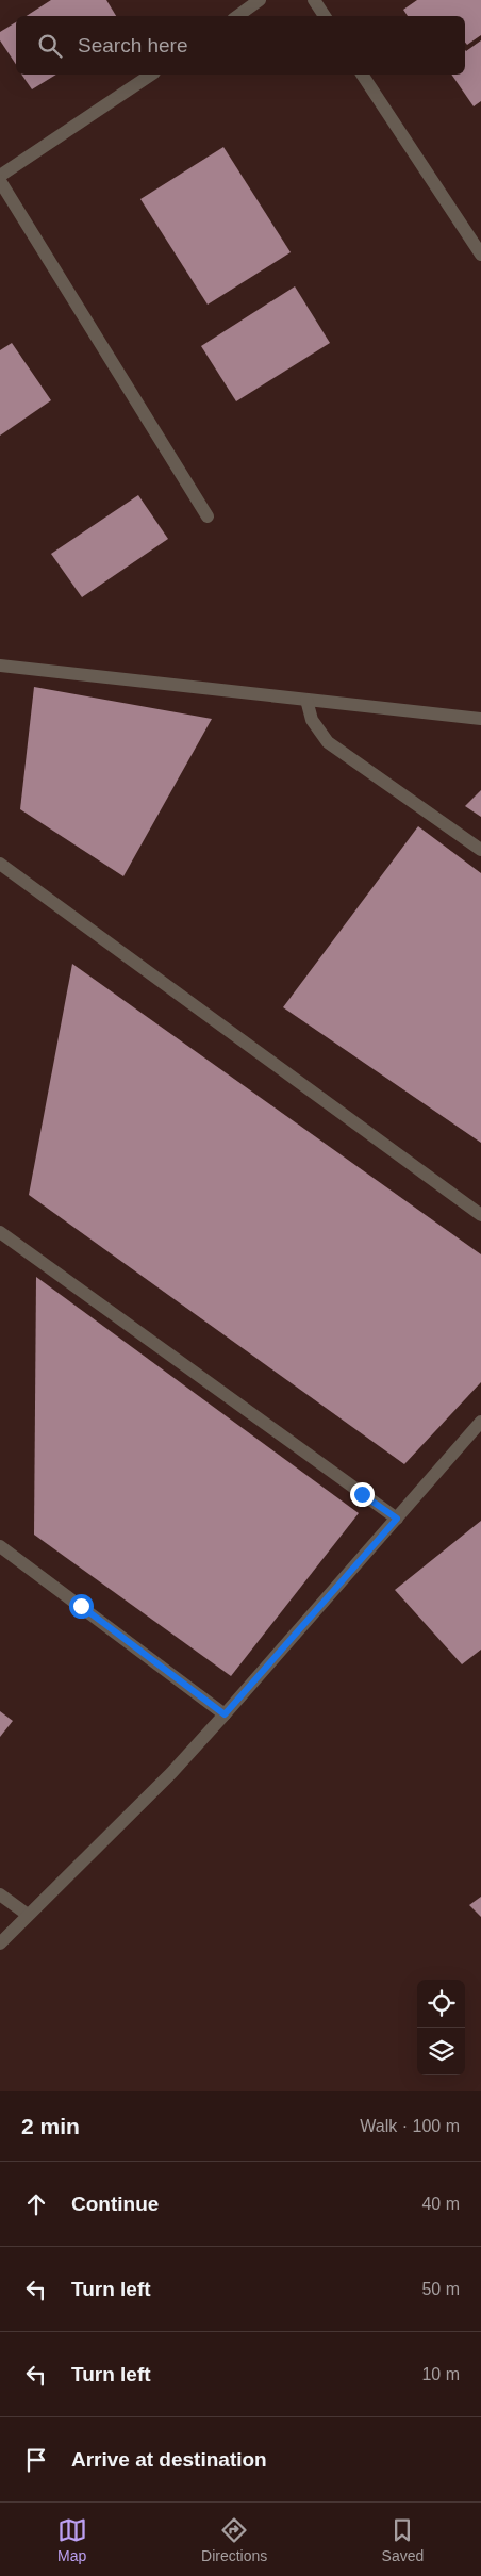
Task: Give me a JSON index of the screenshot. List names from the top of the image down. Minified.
{"page":{"search":"Search here","heading":["2 min","Walk · 100 m"],"list":[["Continue","40 m"],["Turn left","50 m"],["Turn left","10 m"],"Arrive at destination"],"nav":["Map","Directions","Saved"]}}
